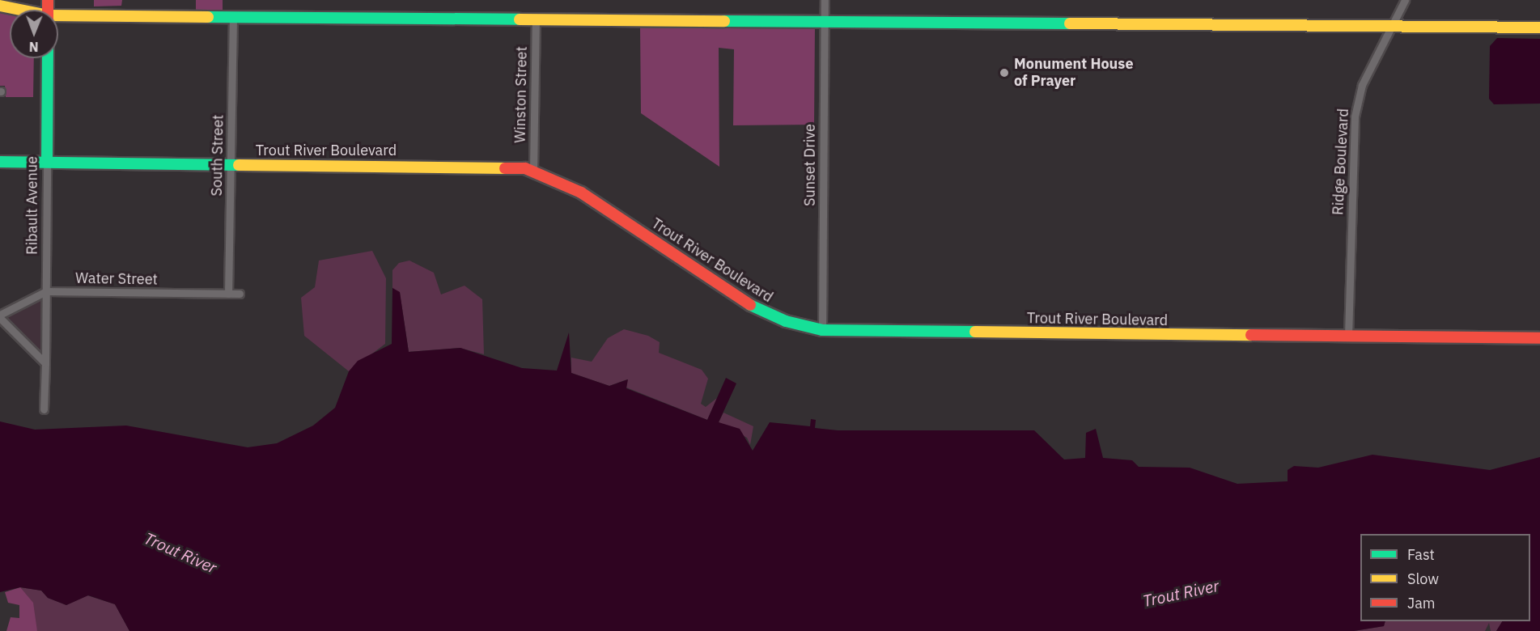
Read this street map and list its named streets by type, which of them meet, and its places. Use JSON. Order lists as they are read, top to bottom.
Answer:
{
  "streets": {
    "street": [
      "Winston Street",
      "Trout River Boulevard",
      "South Street",
      "Ridge Boulevard",
      "Sunset Drive",
      "Ribault Avenue",
      "Water Street"
    ]
  },
  "crossings": [
    ["Winston Street", "Trout River Boulevard"],
    ["Trout River Boulevard", "South Street"],
    ["Trout River Boulevard", "Ridge Boulevard"],
    ["Trout River Boulevard", "Sunset Drive"],
    ["Trout River Boulevard", "Ribault Avenue"],
    ["South Street", "Water Street"],
    ["Ribault Avenue", "Water Street"]
  ],
  "water": ["Trout River"],
  "places": ["Monument House of Prayer"],
  "legend": ["Fast", "Slow", "Jam"],
  "north": "bottom"
}
